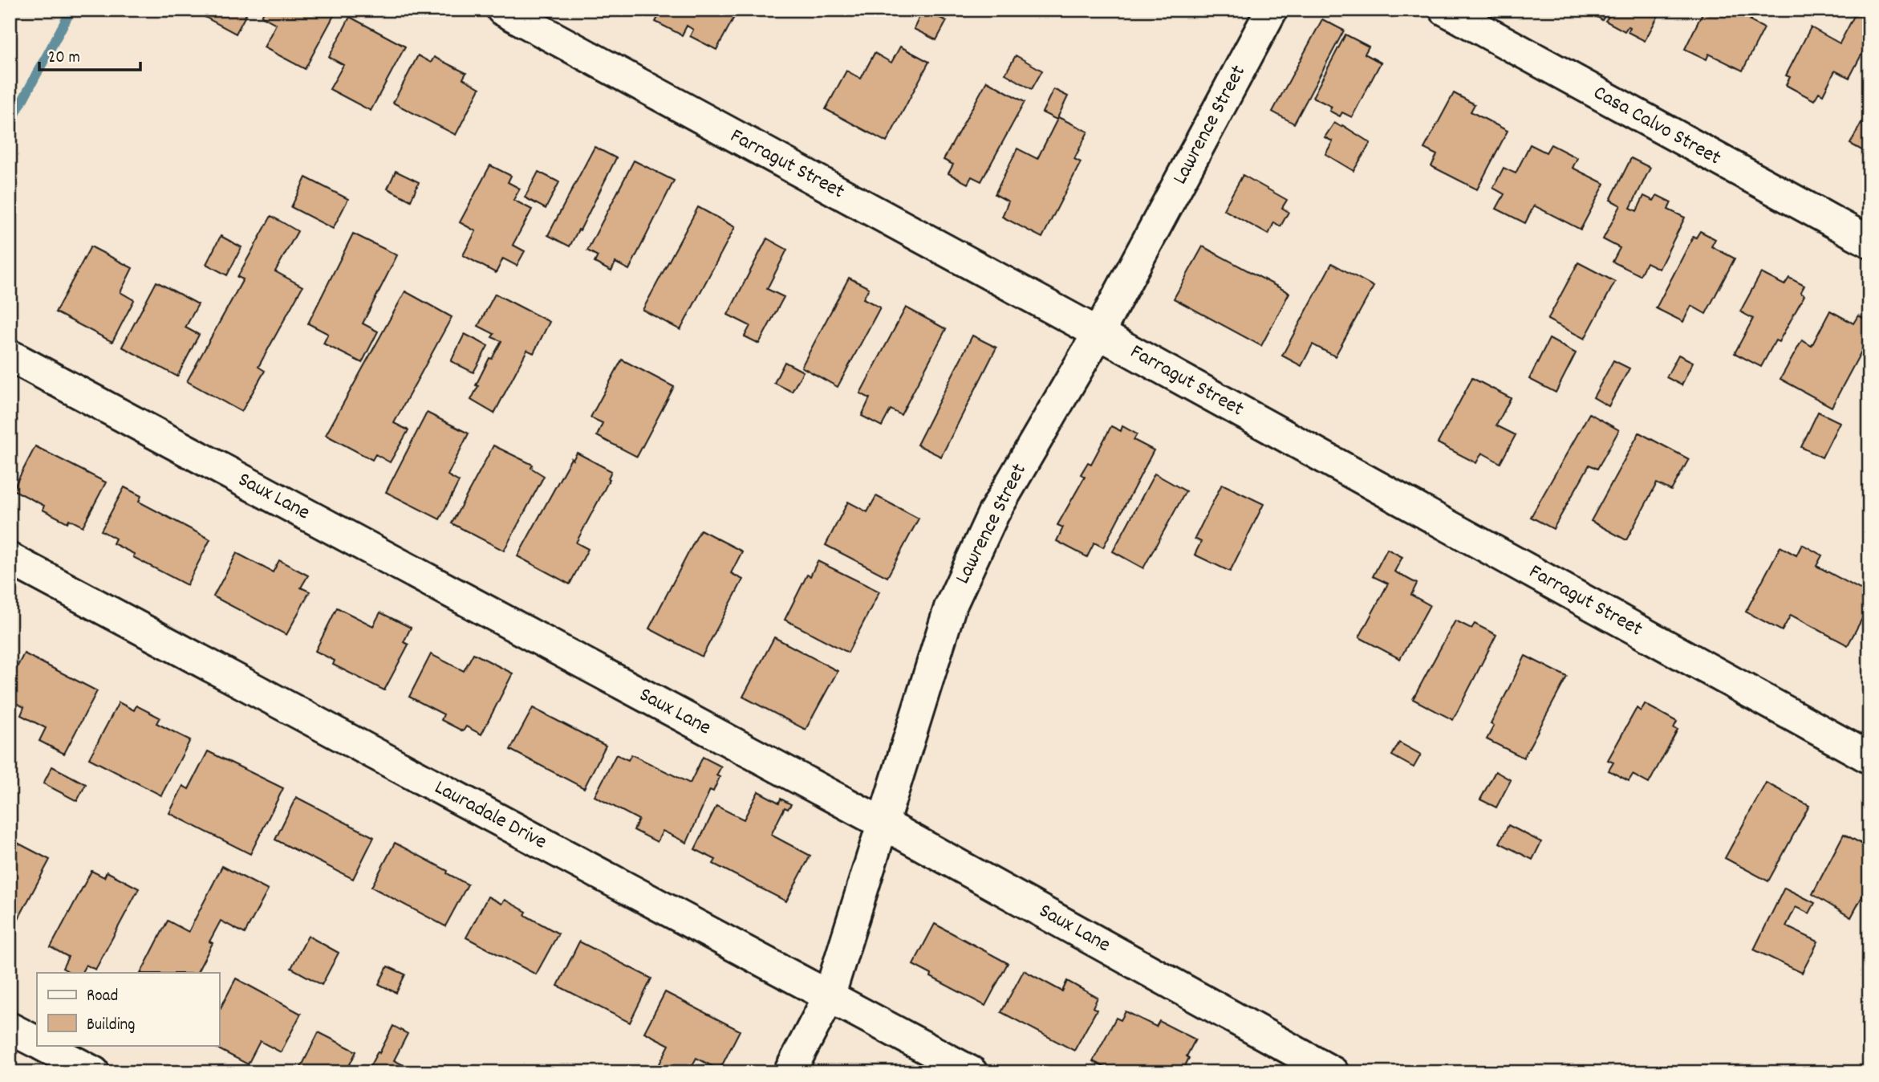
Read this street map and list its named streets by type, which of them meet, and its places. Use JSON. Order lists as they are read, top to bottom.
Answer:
{
  "streets": {
    "street": [
      "Lawrence Street",
      "Casa Calvo Street",
      "Farragut Street",
      "Saux Lane",
      "Lauradale Drive"
    ]
  },
  "crossings": [
    ["Lawrence Street", "Farragut Street"],
    ["Lawrence Street", "Saux Lane"],
    ["Lawrence Street", "Lauradale Drive"]
  ],
  "legend": ["Road", "Building"],
  "scale_bar": "20 m"
}
